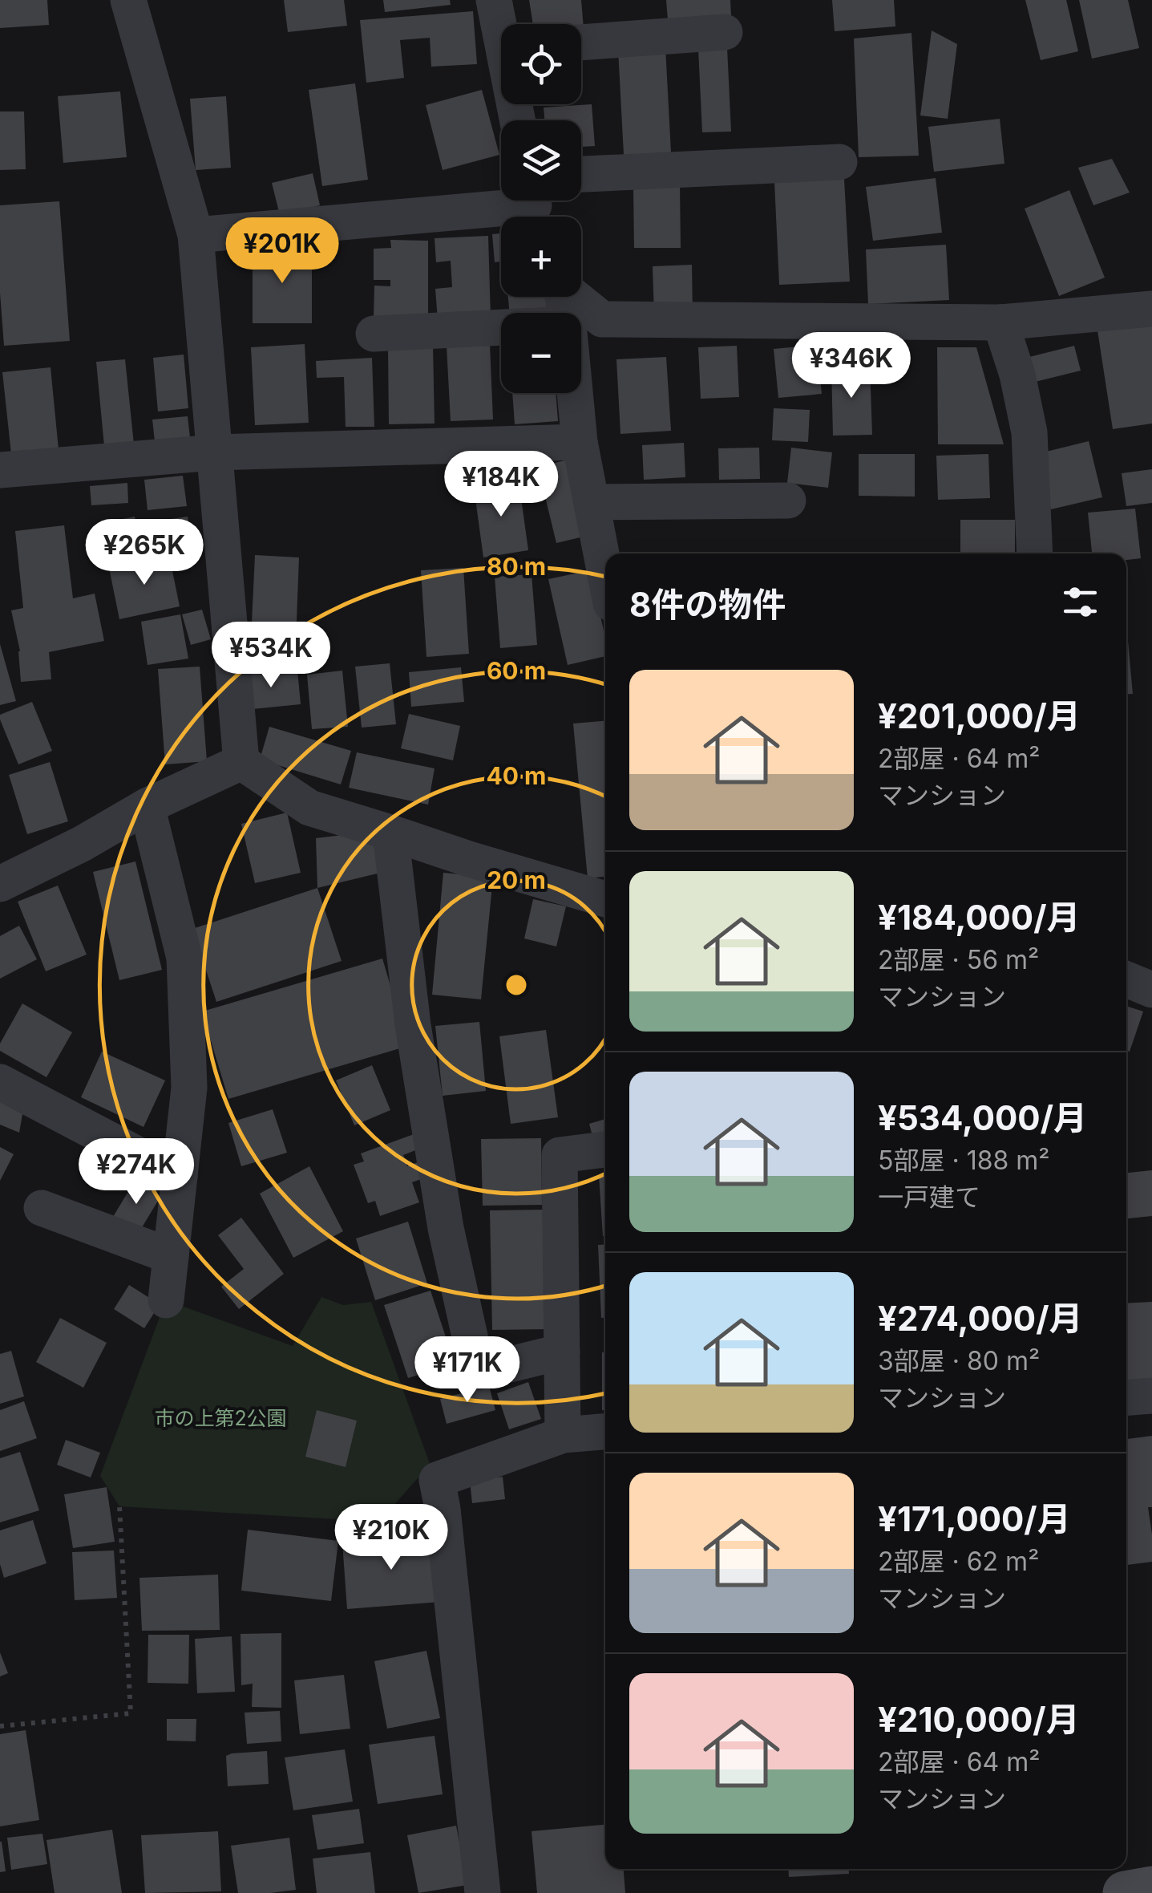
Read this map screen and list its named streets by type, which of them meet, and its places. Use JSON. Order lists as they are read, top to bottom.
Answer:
{
  "parks": ["市の上第2公園"],
  "page": {
    "map_buttons": ["+", "−"],
    "price": [
      "¥201K",
      "¥346K",
      "¥184K",
      "¥265K",
      "¥534K",
      "¥274K",
      "¥171K",
      "¥210K"
    ],
    "heading": "8件の物件",
    "list": [
      {
        "name": "¥201,000/月",
        "note": "2部屋 · 64 m² · マンション"
      },
      {
        "name": "¥184,000/月",
        "note": "2部屋 · 56 m² · マンション"
      },
      {
        "name": "¥534,000/月",
        "note": "5部屋 · 188 m² · 一戸建て"
      },
      {
        "name": "¥274,000/月",
        "note": "3部屋 · 80 m² · マンション"
      },
      {
        "name": "¥171,000/月",
        "note": "2部屋 · 62 m² · マンション"
      },
      {
        "name": "¥210,000/月",
        "note": "2部屋 · 64 m² · マンション"
      }
    ]
  },
  "rings": [
    "80 m",
    "60 m",
    "40 m",
    "20 m"
  ]
}
